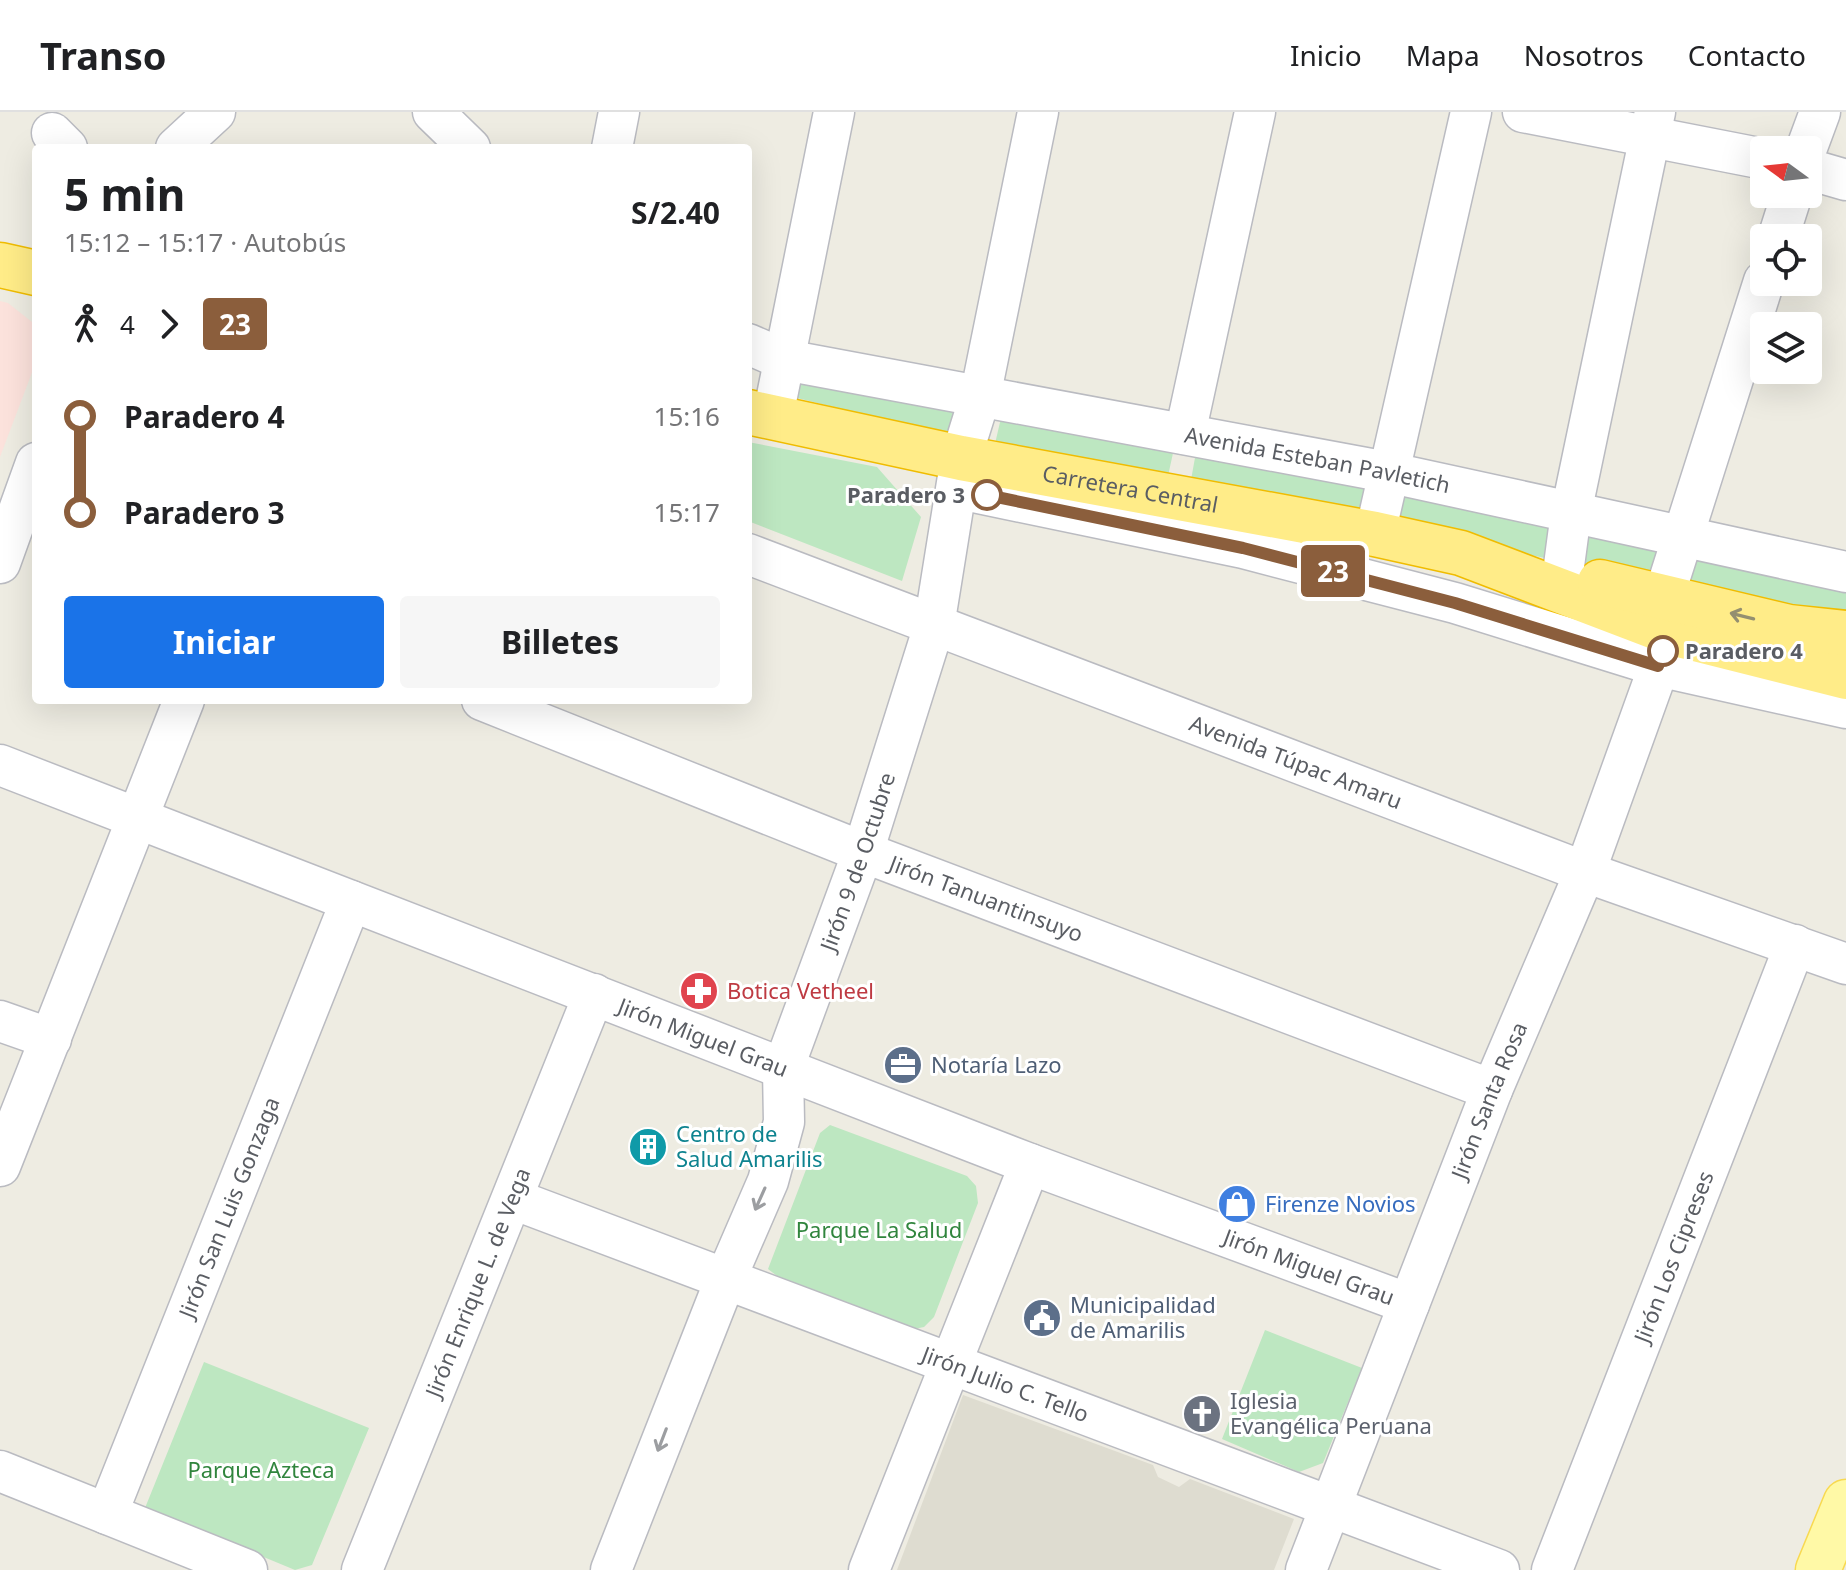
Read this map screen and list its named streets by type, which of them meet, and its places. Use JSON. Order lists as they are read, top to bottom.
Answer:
{
  "streets": {
    "highway": ["Carretera Central"],
    "street": [
      "Avenida Esteban Pavletich",
      "Avenida Túpac Amaru",
      "Jirón 9 de Octubre",
      "Jirón Tanuantinsuyo",
      "Jirón Miguel Grau",
      "Jirón Santa Rosa",
      "Jirón San Luis Gonzaga",
      "Jirón Los Cipreses",
      "Jirón Enrique L. de Vega",
      "Jirón Julio C. Tello"
    ]
  },
  "crossings": [
    ["Avenida Esteban Pavletich", "Jirón 9 de Octubre"],
    ["Avenida Esteban Pavletich", "Jirón Santa Rosa"],
    ["Carretera Central", "Jirón 9 de Octubre"],
    ["Carretera Central", "Jirón Santa Rosa"],
    ["Avenida Túpac Amaru", "Jirón 9 de Octubre"],
    ["Avenida Túpac Amaru", "Jirón Santa Rosa"],
    ["Avenida Túpac Amaru", "Jirón Los Cipreses"],
    ["Jirón 9 de Octubre", "Jirón Tanuantinsuyo"],
    ["Jirón 9 de Octubre", "Jirón Miguel Grau"],
    ["Jirón 9 de Octubre", "Jirón Julio C. Tello"],
    ["Jirón Tanuantinsuyo", "Jirón Santa Rosa"],
    ["Jirón Miguel Grau", "Jirón Santa Rosa"],
    ["Jirón Miguel Grau", "Jirón San Luis Gonzaga"],
    ["Jirón Miguel Grau", "Jirón Enrique L. de Vega"],
    ["Jirón Santa Rosa", "Jirón Julio C. Tello"],
    ["Jirón Enrique L. de Vega", "Jirón Julio C. Tello"]
  ],
  "parks": ["Parque La Salud", "Parque Azteca"],
  "places": {
    "other": ["Paradero 3", "Paradero 4"],
    "pharmacy": ["Botica Vetheel"],
    "office": ["Notaría Lazo"],
    "building": ["Centro de Salud Amarilis"],
    "shop": ["Firenze Novios"],
    "public building": ["Municipalidad de Amarilis"],
    "church": ["Iglesia Evangélica Peruana"]
  },
  "lines": ["bus line 23"],
  "north": "left",
  "page": {
    "header": "Transo",
    "nav": [
      "Inicio",
      "Mapa",
      "Nosotros",
      "Contacto"
    ],
    "on_map": "23",
    "heading": ["5 min", "15:12 – 15:17 · Autobús", "S/2.40"],
    "legs": ["4", "23"],
    "list": [
      {
        "name": "Paradero 4",
        "value": "15:16"
      },
      {
        "name": "Paradero 3",
        "value": "15:17"
      }
    ],
    "buttons": ["Iniciar", "Billetes"]
  }
}
